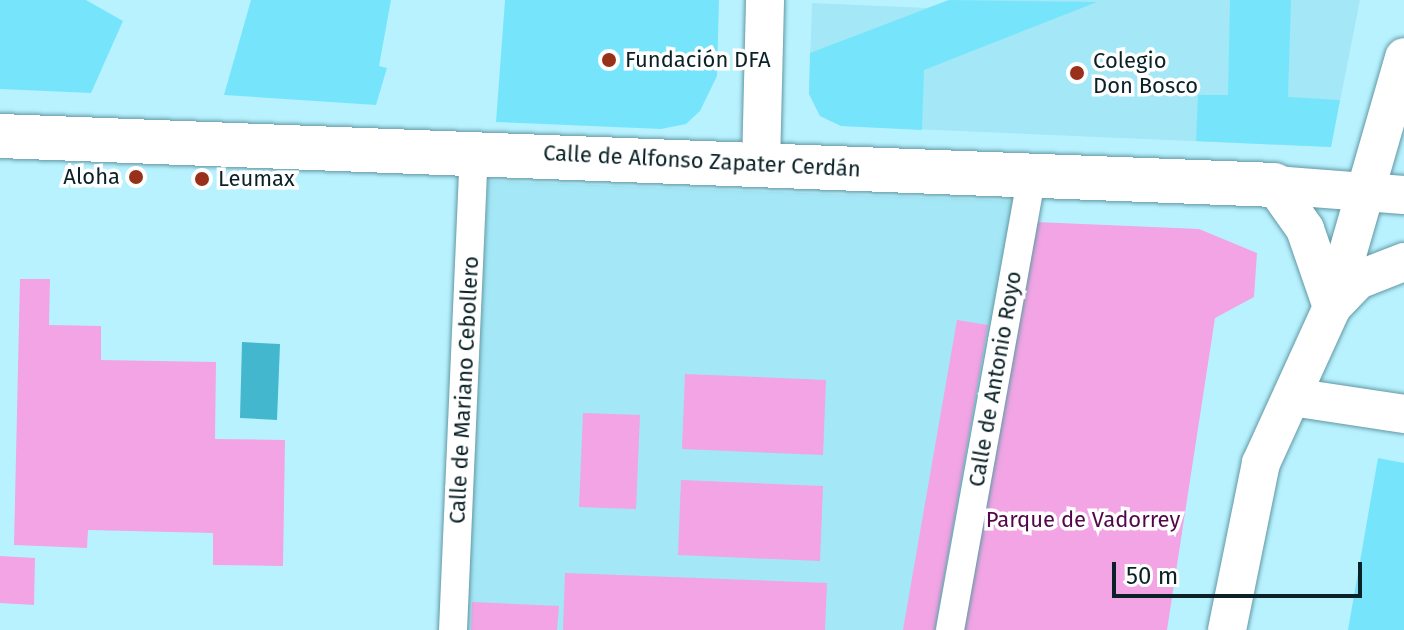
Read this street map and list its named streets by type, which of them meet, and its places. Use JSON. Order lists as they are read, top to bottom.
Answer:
{
  "streets": {
    "street": ["Calle de Alfonso Zapater Cerdán", "Calle de Antonio Royo", "Calle de Mariano Cebollero"]
  },
  "crossings": [
    ["Calle de Alfonso Zapater Cerdán", "Calle de Antonio Royo"],
    ["Calle de Alfonso Zapater Cerdán", "Calle de Mariano Cebollero"]
  ],
  "parks": ["Parque de Vadorrey"],
  "places": [
    "Fundación DFA",
    "Colegio Don Bosco",
    "Aloha",
    "Leumax"
  ],
  "scale_bar": "50 m"
}
